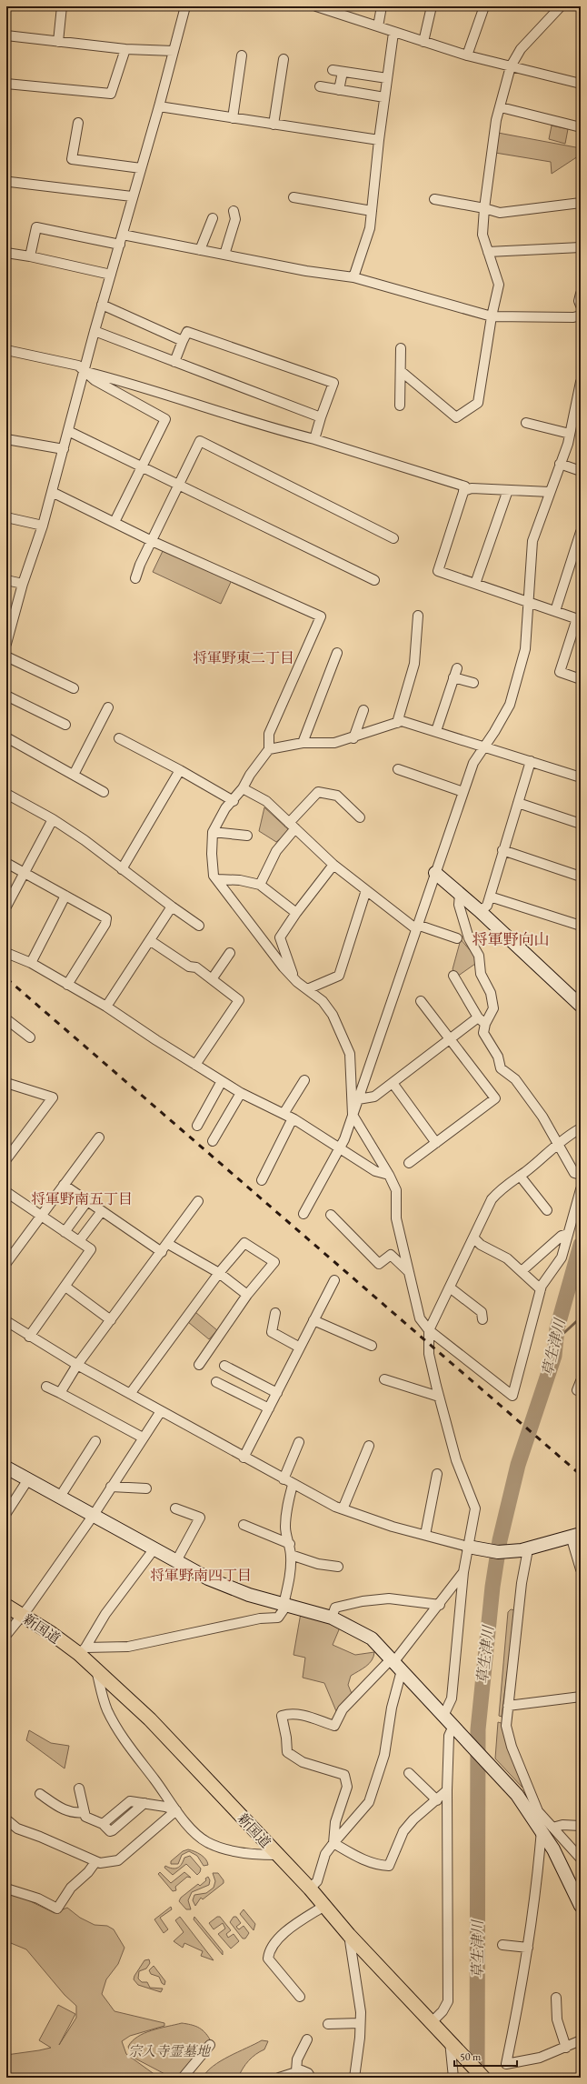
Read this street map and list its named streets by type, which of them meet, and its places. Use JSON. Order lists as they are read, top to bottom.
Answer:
{
  "streets": {
    "main road": ["新国道"]
  },
  "districts": [
    "将軍野東二丁目",
    "将軍野向山",
    "将軍野南五丁目",
    "将軍野南四丁目"
  ],
  "water": ["草生津川"],
  "parks": ["宗入寺霊墓地"],
  "scale_bar": "50 m"
}
